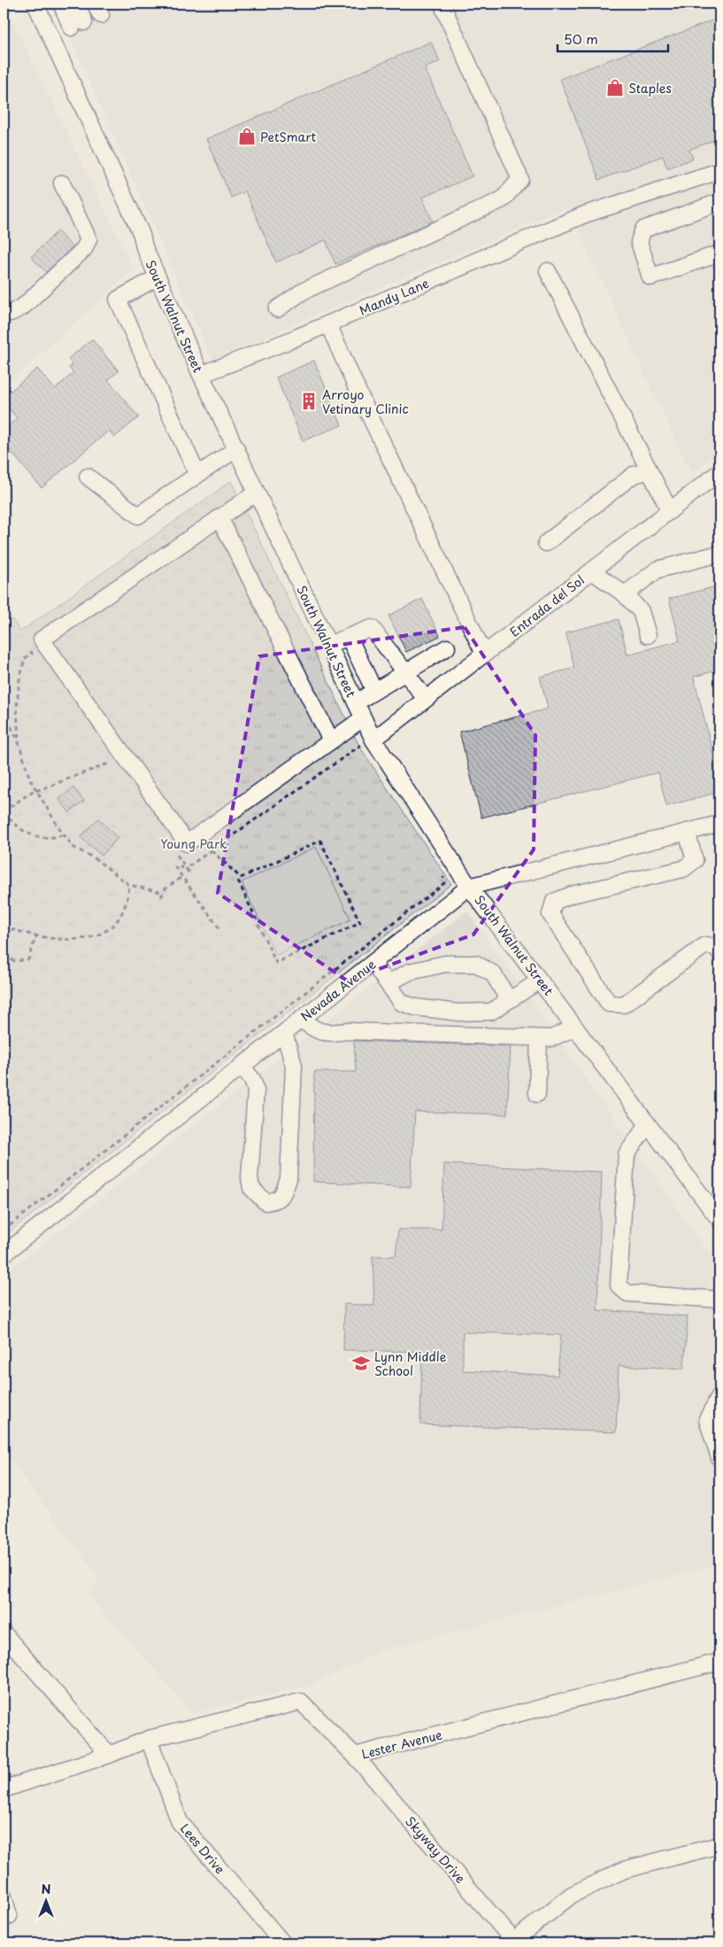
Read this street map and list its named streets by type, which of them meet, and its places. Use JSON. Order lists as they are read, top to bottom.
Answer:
{
  "streets": {
    "street": [
      "Mandy Lane",
      "South Walnut Street",
      "Entrada del Sol",
      "Nevada Avenue",
      "Lester Avenue",
      "Lees Drive",
      "Skyway Drive"
    ]
  },
  "crossings": [
    ["Mandy Lane", "South Walnut Street"],
    ["South Walnut Street", "Entrada del Sol"],
    ["South Walnut Street", "Nevada Avenue"],
    ["Lester Avenue", "Lees Drive"],
    ["Lester Avenue", "Skyway Drive"]
  ],
  "parks": ["Young Park"],
  "places": {
    "shop": ["Staples", "PetSmart"],
    "building": ["Arroyo Vetinary Clinic"],
    "school or university": ["Lynn Middle School"]
  },
  "scale_bar": "50 m",
  "north": "top"
}
